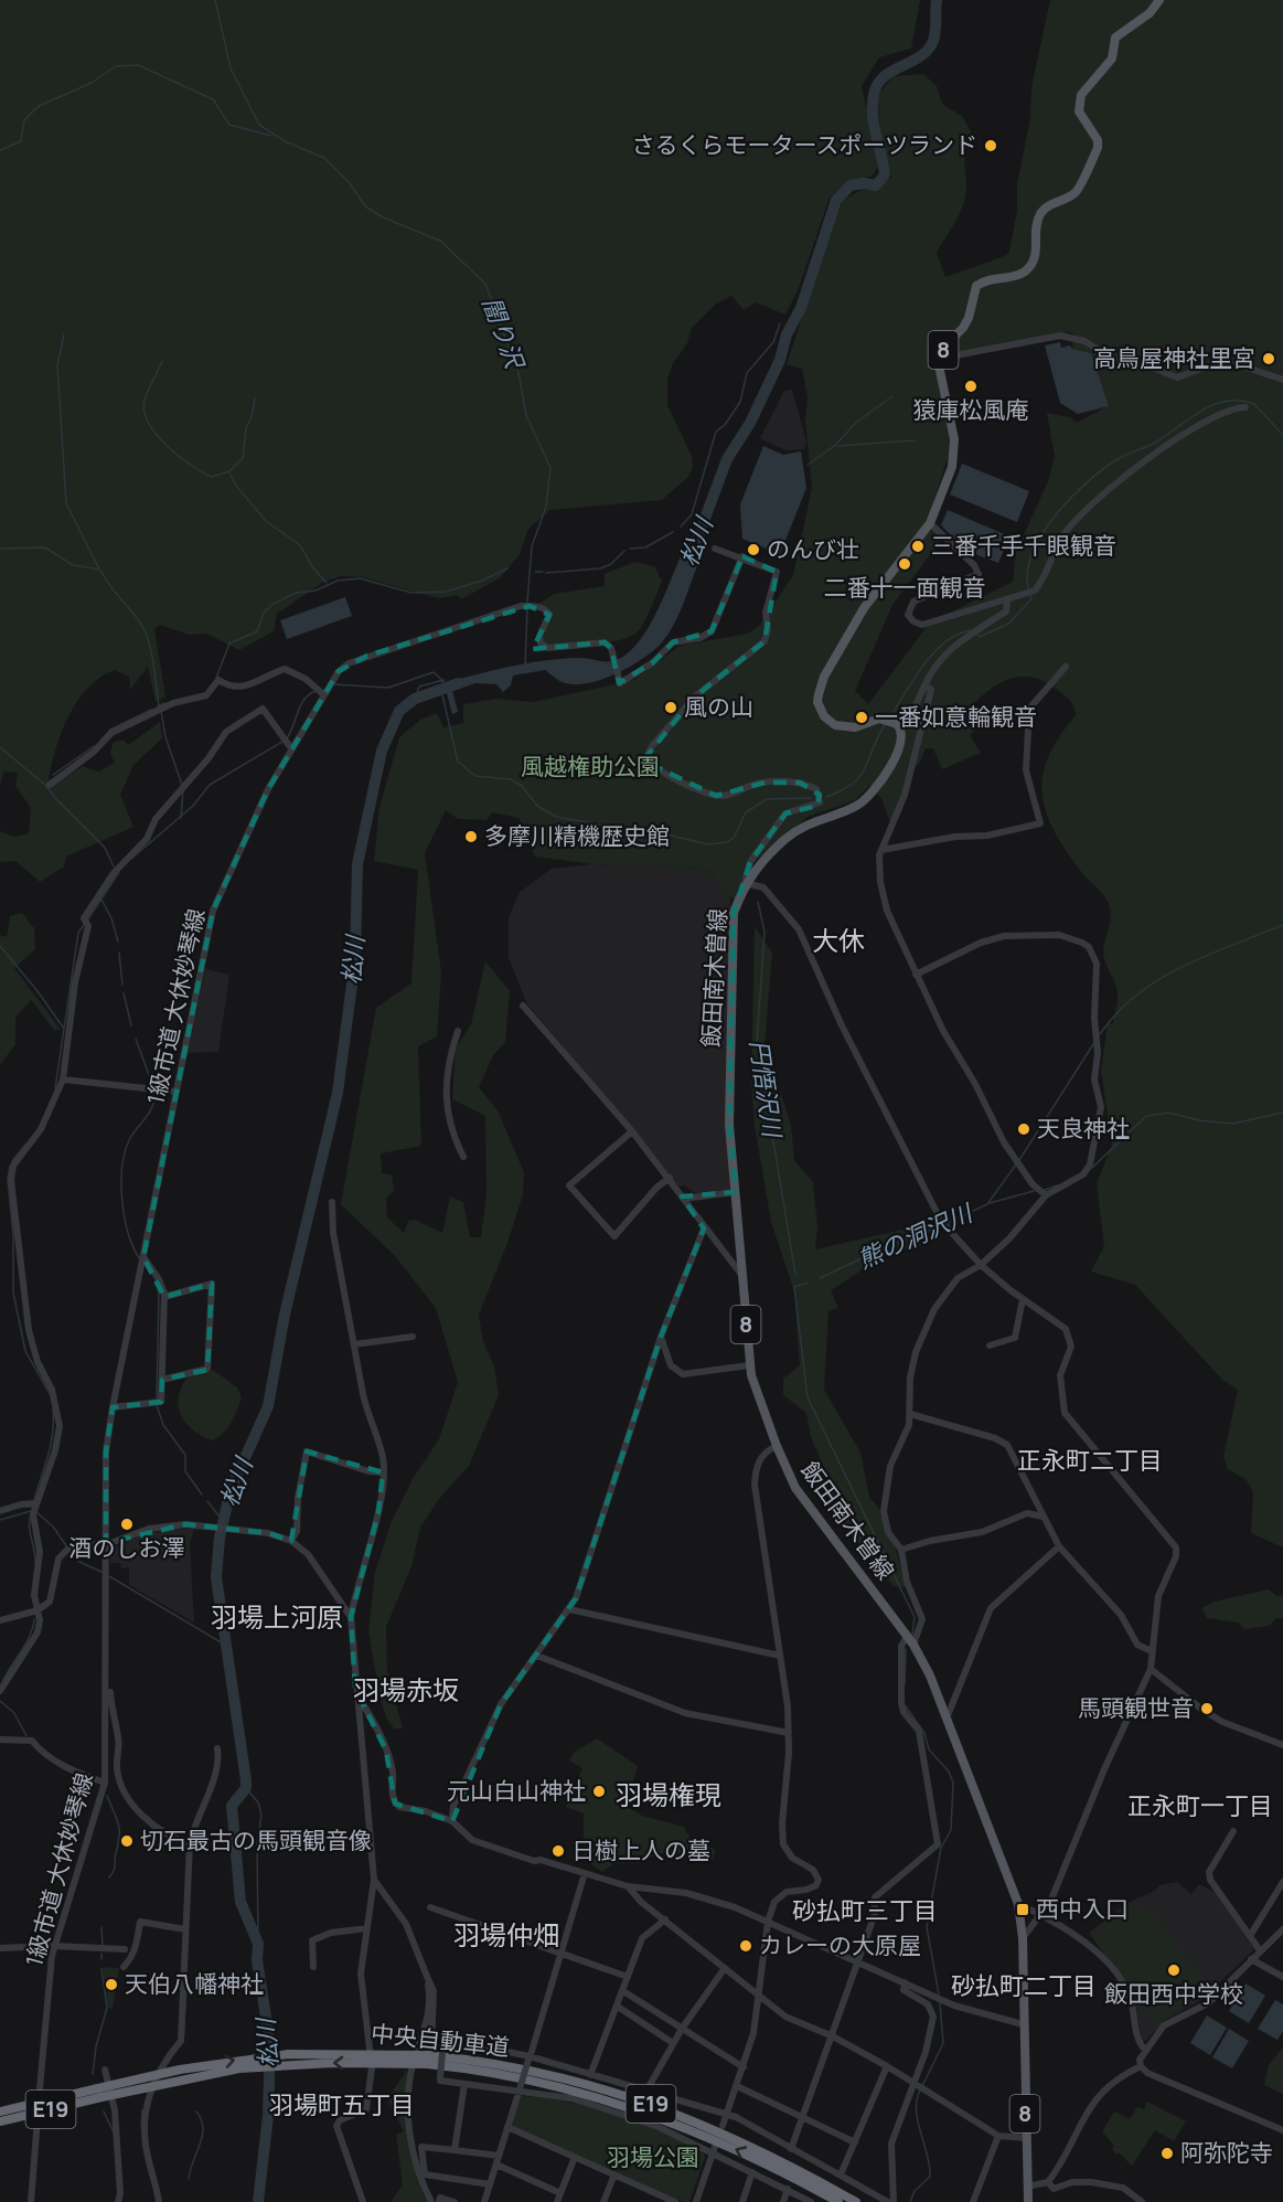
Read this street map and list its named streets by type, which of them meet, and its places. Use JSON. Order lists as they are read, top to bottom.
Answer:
{
  "streets": {
    "highway": ["中央自動車道", "E19"],
    "main road": ["8", "飯田南木曽線"],
    "street": ["1級市道 大休妙琴線"]
  },
  "crossings": [
    ["8", "飯田南木曽線"]
  ],
  "districts": [
    "大休",
    "正永町二丁目",
    "羽場上河原",
    "羽場赤坂",
    "羽場権現",
    "正永町一丁目",
    "砂払町三丁目",
    "羽場仲畑",
    "砂払町二丁目",
    "羽場町五丁目"
  ],
  "water": [
    "闇り沢",
    "松川",
    "円悟沢川",
    "熊の洞沢川"
  ],
  "parks": ["風越権助公園", "羽場公園"],
  "places": {
    "other": [
      "さるくらモータースポーツランド",
      "高鳥屋神社里宮",
      "猿庫松風庵",
      "三番千手千眼観音",
      "のんび壮",
      "二番十一面観音",
      "風の山",
      "一番如意輪観音",
      "多摩川精機歴史館",
      "天良神社",
      "酒のしお澤",
      "馬頭観世音",
      "元山白山神社",
      "切石最古の馬頭観音像",
      "日樹上人の墓",
      "カレーの大原屋",
      "飯田西中学校",
      "天伯八幡神社",
      "阿弥陀寺"
    ],
    "transit": ["西中入口"]
  }
}
